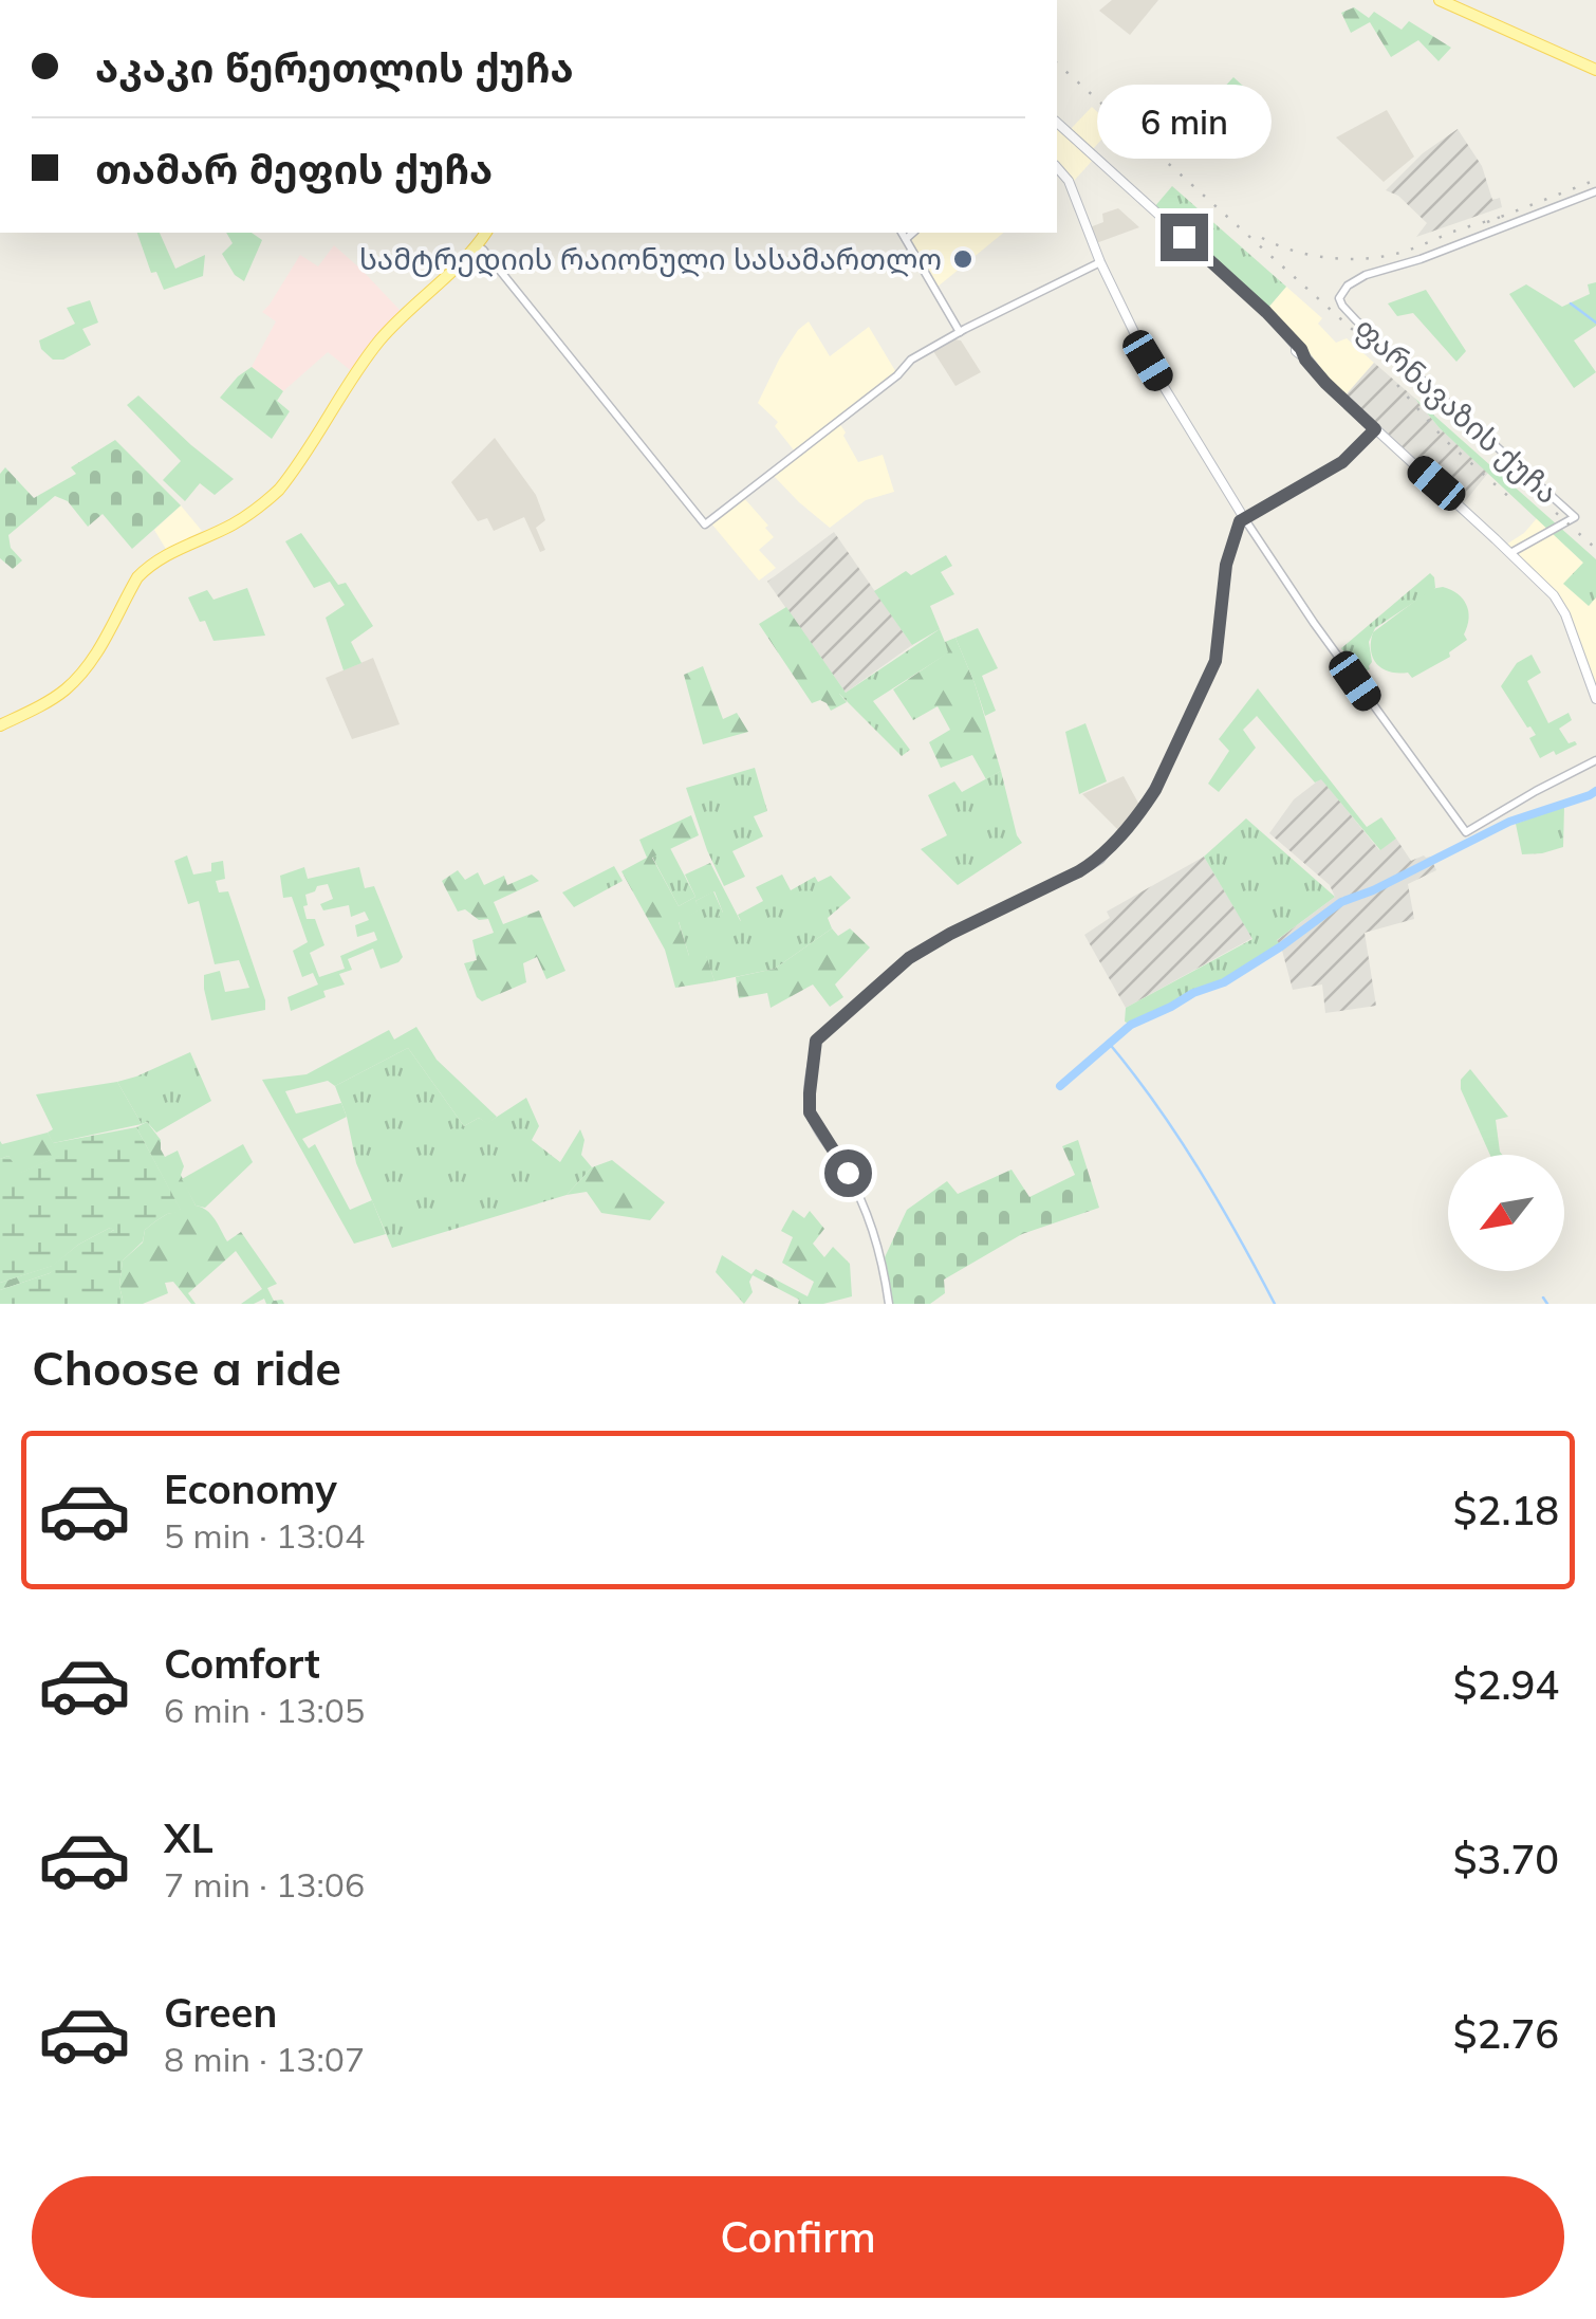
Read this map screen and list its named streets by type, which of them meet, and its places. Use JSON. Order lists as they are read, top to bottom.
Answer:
{
  "streets": {
    "street": ["ფარნავაზის ქუჩა"]
  },
  "places": ["სამტრედიის რაიონული სასამართლო"],
  "north": "bottom left",
  "page": {
    "banner": ["აკაკი წერეთლის ქუჩა", "თამარ მეფის ქუჩა"],
    "bubble": "6 min",
    "heading": "Choose a ride",
    "list": [
      {
        "name": "Economy",
        "note": "5 min · 13:04",
        "value": "$2.18"
      },
      {
        "name": "Comfort",
        "note": "6 min · 13:05",
        "value": "$2.94"
      },
      {
        "name": "XL",
        "note": "7 min · 13:06",
        "value": "$3.70"
      },
      {
        "name": "Green",
        "note": "8 min · 13:07",
        "value": "$2.76"
      }
    ],
    "buttons": "Confirm"
  }
}
